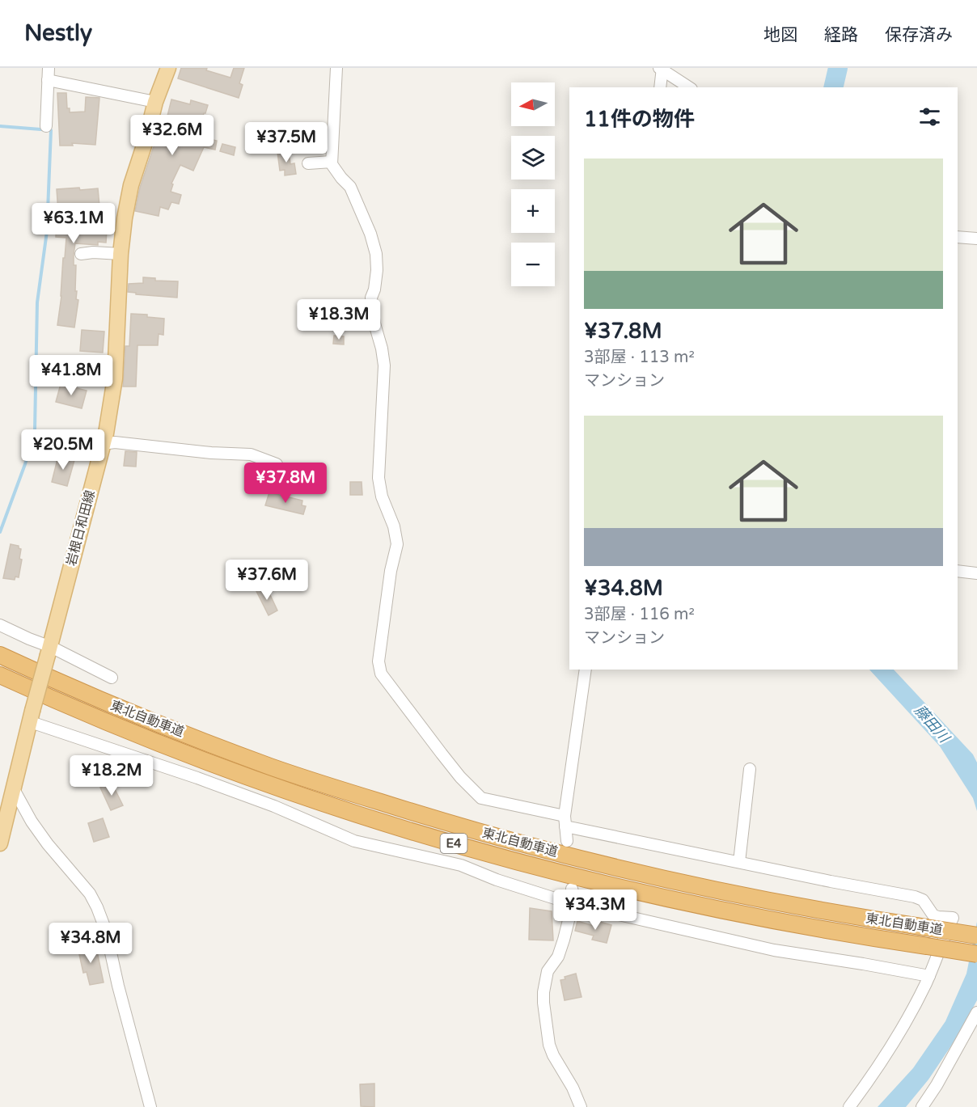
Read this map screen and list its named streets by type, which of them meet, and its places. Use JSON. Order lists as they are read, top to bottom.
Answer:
{
  "streets": {
    "highway": ["東北自動車道", "E4"],
    "main road": ["岩根日和田線"]
  },
  "water": ["藤田川"],
  "north": "left",
  "page": {
    "header": "Nestly",
    "nav": ["地図", "経路", "保存済み"],
    "map_buttons": ["+", "−"],
    "heading": "11件の物件",
    "price": [
      "¥32.6M",
      "¥37.5M",
      "¥63.1M",
      "¥18.3M",
      "¥41.8M",
      "¥20.5M",
      "¥37.8M",
      "¥37.6M",
      "¥18.2M",
      "¥34.3M",
      "¥34.8M"
    ],
    "list": [
      {
        "name": "¥37.8M",
        "note": "3部屋 · 113 m² · マンション"
      },
      {
        "name": "¥34.8M",
        "note": "3部屋 · 116 m² · マンション"
      }
    ]
  }
}
